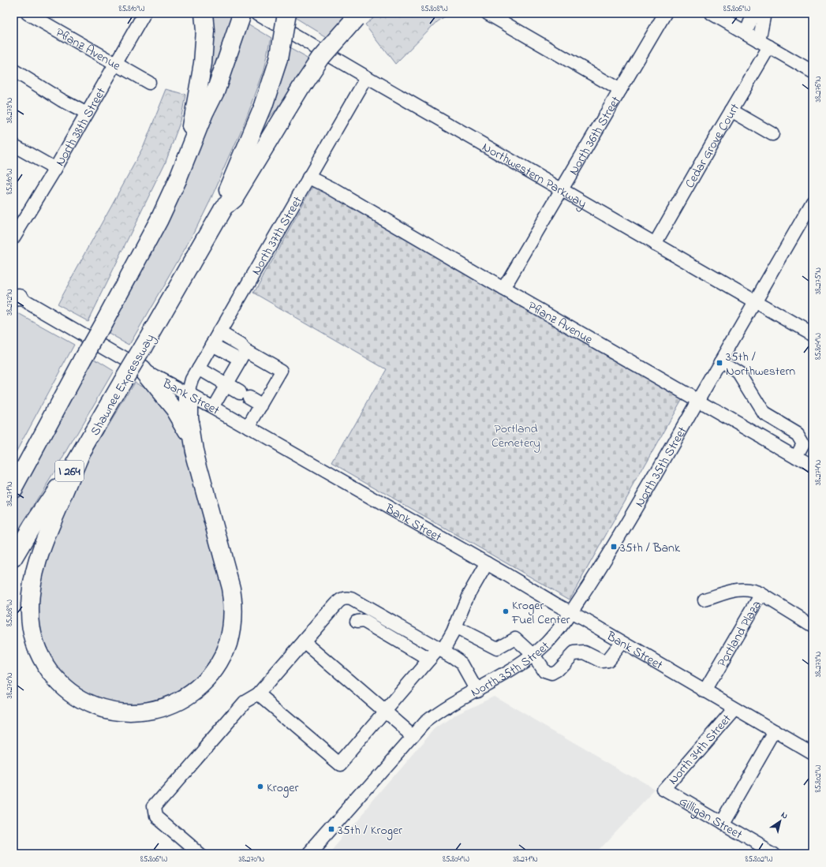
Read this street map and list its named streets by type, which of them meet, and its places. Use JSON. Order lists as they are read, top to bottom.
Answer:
{
  "streets": {
    "highway": ["Shawnee Expressway", "I 264"],
    "street": [
      "Pflanz Avenue",
      "North 38th Street",
      "North 36th Street",
      "Cedar Grove Court",
      "Northwestern Parkway",
      "North 37th Street",
      "Bank Street",
      "North 35th Street",
      "Portland Plaza",
      "North 34th Street",
      "Gilligan Street"
    ]
  },
  "crossings": [
    ["Pflanz Avenue", "North 38th Street"],
    ["Pflanz Avenue", "North 36th Street"],
    ["Pflanz Avenue", "North 37th Street"],
    ["Pflanz Avenue", "North 35th Street"],
    ["North 36th Street", "Northwestern Parkway"],
    ["Cedar Grove Court", "Northwestern Parkway"],
    ["Northwestern Parkway", "North 37th Street"],
    ["Northwestern Parkway", "North 35th Street"],
    ["North 37th Street", "Bank Street"],
    ["Bank Street", "North 35th Street"],
    ["Bank Street", "Portland Plaza"],
    ["Bank Street", "North 34th Street"],
    ["North 34th Street", "Gilligan Street"]
  ],
  "parks": ["Portland Cemetery"],
  "places": {
    "transit": ["35th / Northwestern", "35th / Bank", "35th / Kroger"],
    "other": ["Kroger Fuel Center", "Kroger"]
  },
  "north": "top right",
  "coordinates": [
    "85.810°W",
    "85.808°W",
    "85.806°W",
    "38.276°N",
    "38.273°N",
    "38.275°N",
    "38.272°N",
    "85.804°W",
    "38.274°N",
    "38.271°N",
    "38.270°N",
    "85.802°W"
  ]
}
